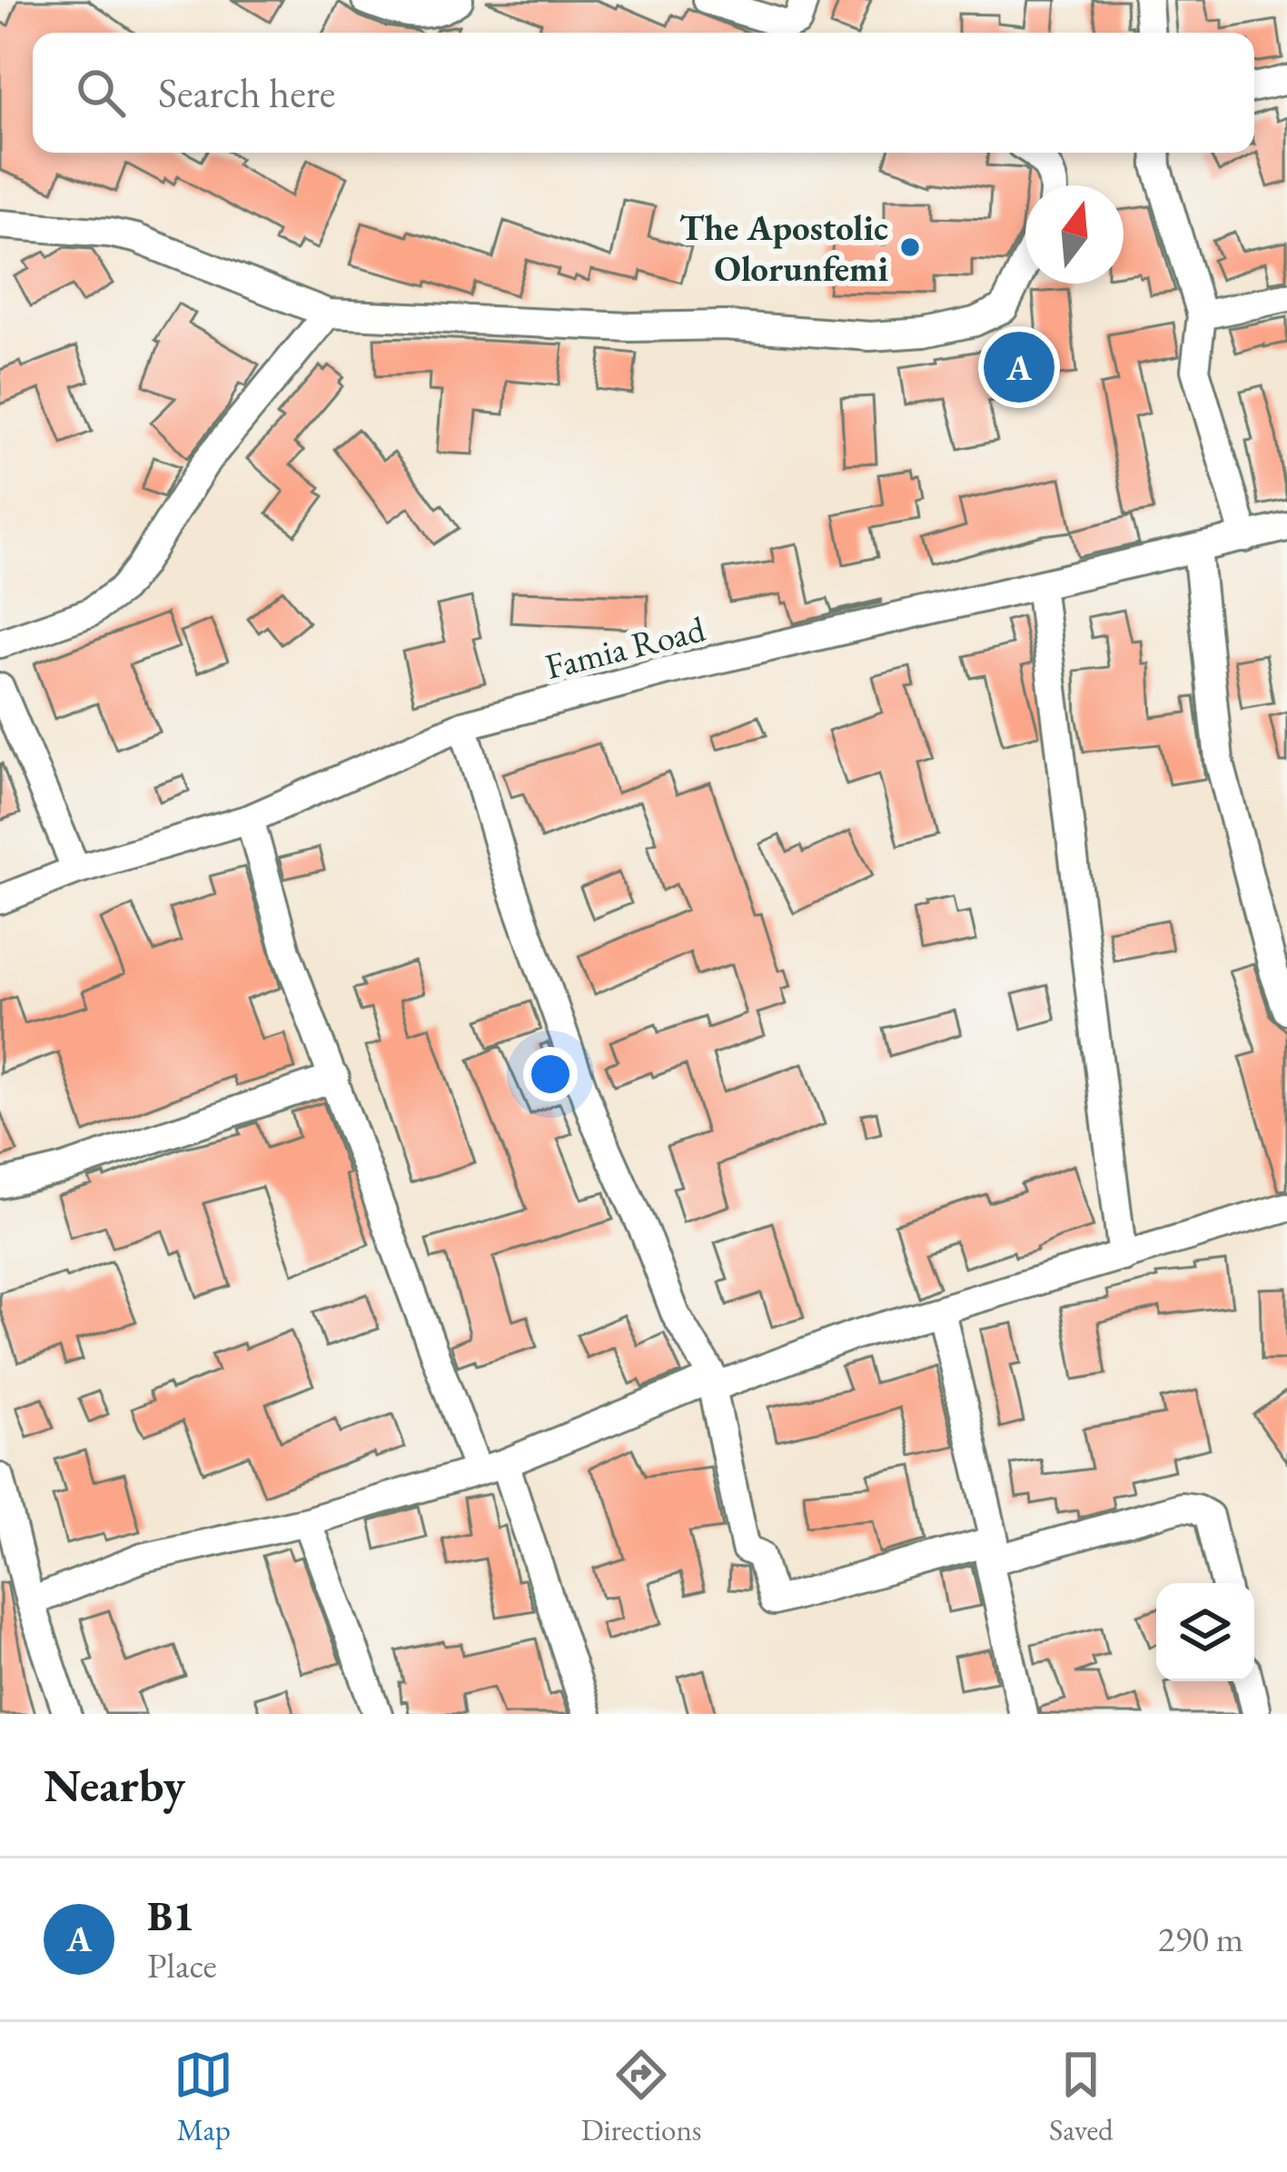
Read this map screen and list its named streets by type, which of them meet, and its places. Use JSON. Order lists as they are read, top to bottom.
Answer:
{
  "streets": {
    "street": ["Famia Road"]
  },
  "places": ["The Apostolic Olorunfemi"],
  "north": "top",
  "page": {
    "search": "Search here",
    "pins": "A",
    "heading": "Nearby",
    "list": [
      {
        "mark": "A",
        "name": "B1",
        "note": "Place",
        "value": "290 m"
      }
    ],
    "nav": ["Map", "Directions", "Saved"]
  }
}
